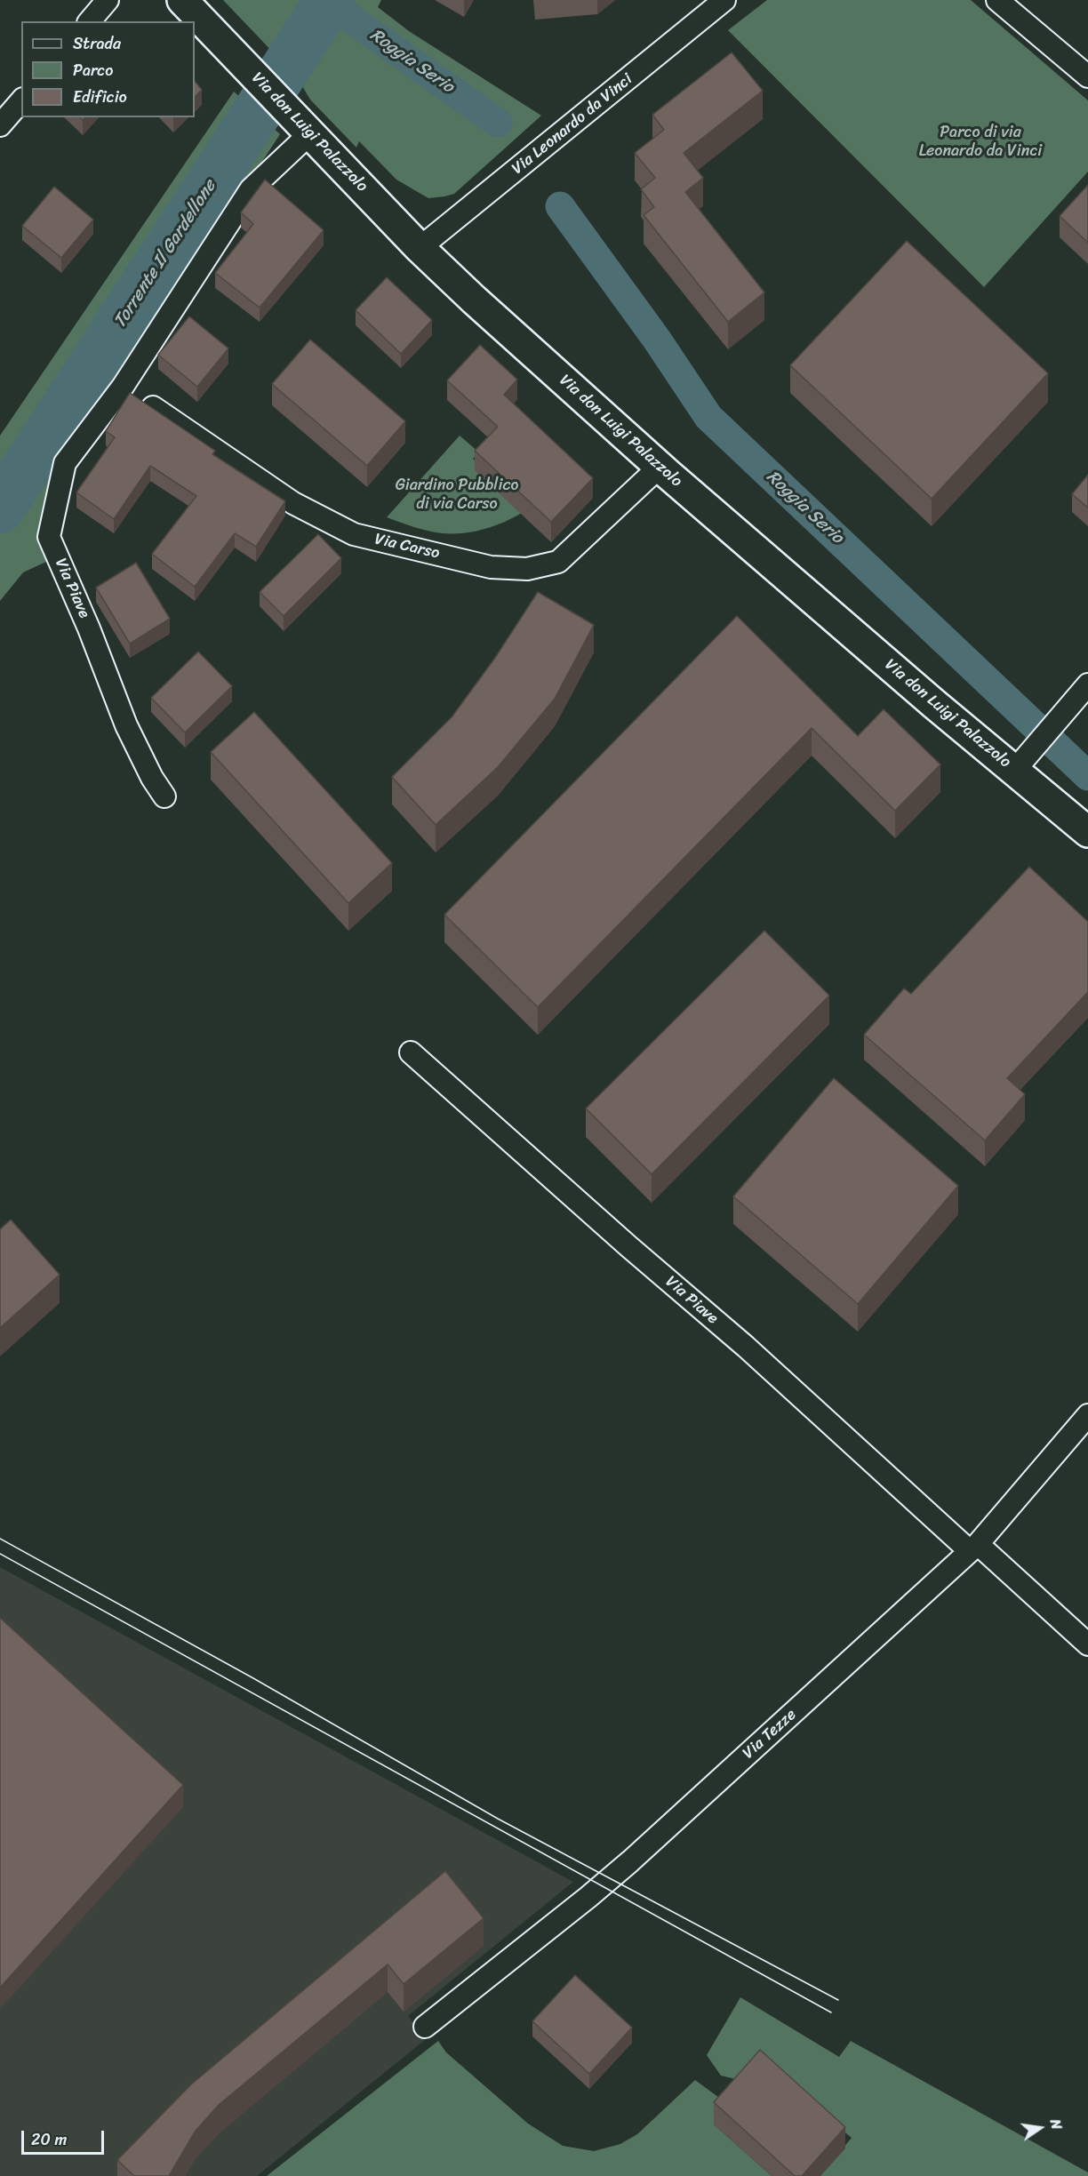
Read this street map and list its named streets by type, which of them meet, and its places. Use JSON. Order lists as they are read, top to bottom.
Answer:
{
  "streets": {
    "street": [
      "Via Leonardo da Vinci",
      "Via don Luigi Palazzolo",
      "Via Carso",
      "Via Piave",
      "Via Tezze"
    ]
  },
  "crossings": [
    ["Via Leonardo da Vinci", "Via don Luigi Palazzolo"],
    ["Via don Luigi Palazzolo", "Via Carso"],
    ["Via don Luigi Palazzolo", "Via Piave"],
    ["Via Piave", "Via Tezze"]
  ],
  "water": ["Roggia Serio", "Torrente Il Gardellone"],
  "parks": ["Parco di via Leonardo da Vinci", "Giardino Pubblico di via Carso"],
  "legend": ["Strada", "Parco", "Edificio"],
  "scale_bar": "20 m",
  "north": "right"
}
